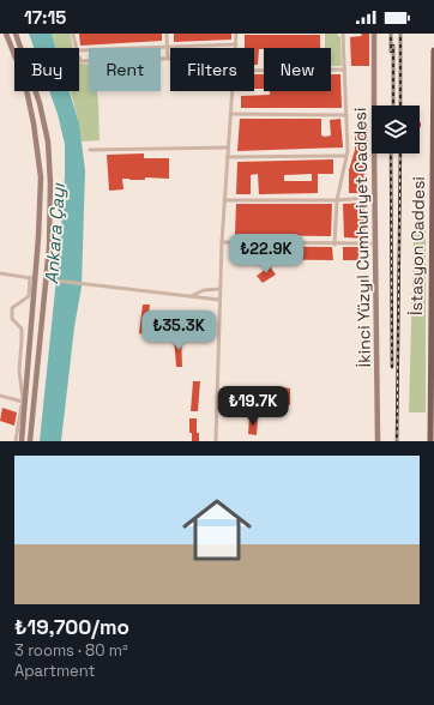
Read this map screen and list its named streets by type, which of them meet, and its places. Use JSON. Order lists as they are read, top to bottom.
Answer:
{
  "streets": {
    "main road": ["İkinci Yüzyıl Cumhuriyet Caddesi", "İstasyon Caddesi"]
  },
  "water": ["Ankara Çayı"],
  "page": {
    "status": "17:15",
    "chip": [
      "Buy",
      "Rent",
      "Filters",
      "New"
    ],
    "price": ["₺22.9K", "₺35.3K", "₺19.7K"],
    "list": [
      {
        "name": "₺19,700/mo",
        "note": "3 rooms · 80 m² · Apartment"
      }
    ]
  }
}
